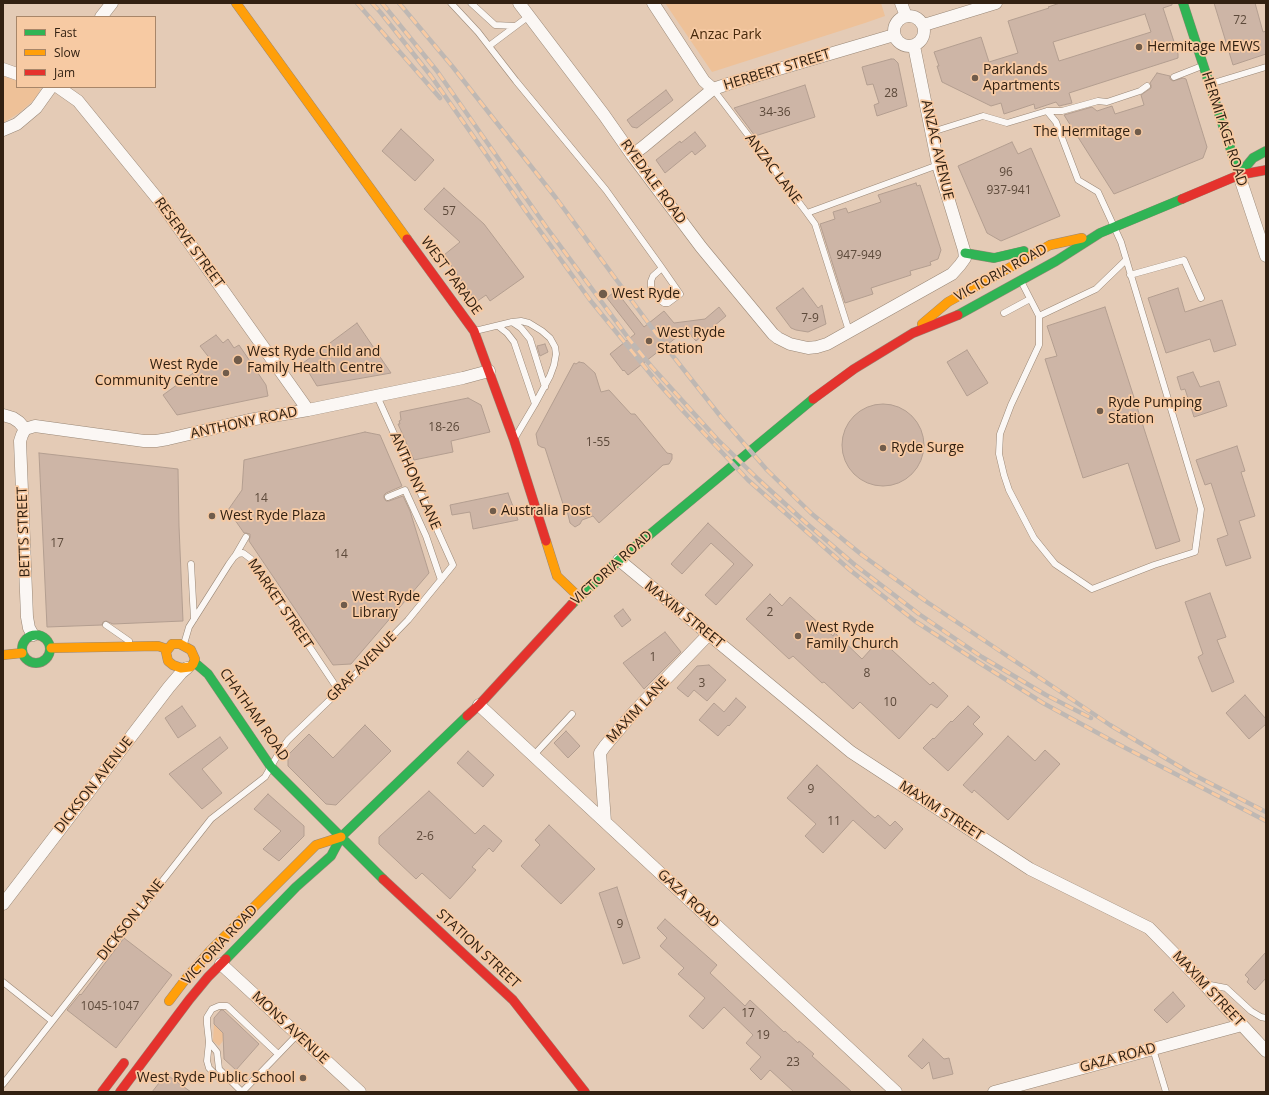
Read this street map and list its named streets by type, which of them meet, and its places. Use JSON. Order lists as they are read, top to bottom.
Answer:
{
  "streets": {
    "main road": [
      "HERMITAGE ROAD",
      "VICTORIA ROAD",
      "WEST PARADE",
      "CHATHAM ROAD",
      "STATION STREET"
    ],
    "street": [
      "HERBERT STREET",
      "ANZAC AVENUE",
      "RYEDALE ROAD",
      "RESERVE STREET",
      "ANTHONY ROAD",
      "BETTS STREET",
      "MAXIM STREET",
      "MAXIM LANE",
      "DICKSON AVENUE",
      "GAZA ROAD",
      "MONS AVENUE"
    ],
    "lane": [
      "ANZAC LANE",
      "ANTHONY LANE",
      "MARKET STREET",
      "GRAF AVENUE",
      "DICKSON LANE"
    ]
  },
  "crossings": [
    ["HERBERT STREET", "ANZAC AVENUE"],
    ["HERBERT STREET", "ANZAC LANE"],
    ["HERBERT STREET", "RYEDALE ROAD"],
    ["HERMITAGE ROAD", "VICTORIA ROAD"],
    ["ANZAC AVENUE", "ANZAC LANE"],
    ["ANZAC AVENUE", "VICTORIA ROAD"],
    ["RYEDALE ROAD", "VICTORIA ROAD"],
    ["RESERVE STREET", "ANTHONY ROAD"],
    ["VICTORIA ROAD", "WEST PARADE"],
    ["VICTORIA ROAD", "MAXIM STREET"],
    ["VICTORIA ROAD", "CHATHAM ROAD"],
    ["VICTORIA ROAD", "GAZA ROAD"],
    ["VICTORIA ROAD", "STATION STREET"],
    ["VICTORIA ROAD", "MONS AVENUE"],
    ["WEST PARADE", "ANTHONY ROAD"],
    ["ANTHONY ROAD", "ANTHONY LANE"],
    ["ANTHONY ROAD", "BETTS STREET"],
    ["ANTHONY LANE", "GRAF AVENUE"],
    ["MARKET STREET", "GRAF AVENUE"],
    ["MARKET STREET", "CHATHAM ROAD"],
    ["MARKET STREET", "DICKSON AVENUE"],
    ["MAXIM STREET", "MAXIM LANE"],
    ["MAXIM STREET", "GAZA ROAD"],
    ["GRAF AVENUE", "CHATHAM ROAD"],
    ["GRAF AVENUE", "DICKSON LANE"],
    ["MAXIM LANE", "GAZA ROAD"],
    ["CHATHAM ROAD", "DICKSON AVENUE"],
    ["CHATHAM ROAD", "DICKSON LANE"],
    ["CHATHAM ROAD", "STATION STREET"]
  ],
  "parks": ["Anzac Park"],
  "places": [
    "Hermitage MEWS",
    "Parklands Apartments",
    "The Hermitage",
    "West Ryde",
    "West Ryde Station",
    "West Ryde Child and Family Health Centre",
    "West Ryde Community Centre",
    "Ryde Pumping Station",
    "Ryde Surge",
    "Australia Post",
    "West Ryde Plaza",
    "West Ryde Library",
    "West Ryde Family Church",
    "West Ryde Public School"
  ],
  "house_numbers": [
    "72",
    "28",
    "34-36",
    "96",
    "937-941",
    "57",
    "947-949",
    "7-9",
    "18-26",
    "1-55",
    "14",
    "17",
    "14",
    "2",
    "1",
    "8",
    "3",
    "10",
    "9",
    "11",
    "2-6",
    "9",
    "1045-1047",
    "17",
    "19",
    "23"
  ],
  "legend": ["Fast", "Slow", "Jam"]
}
